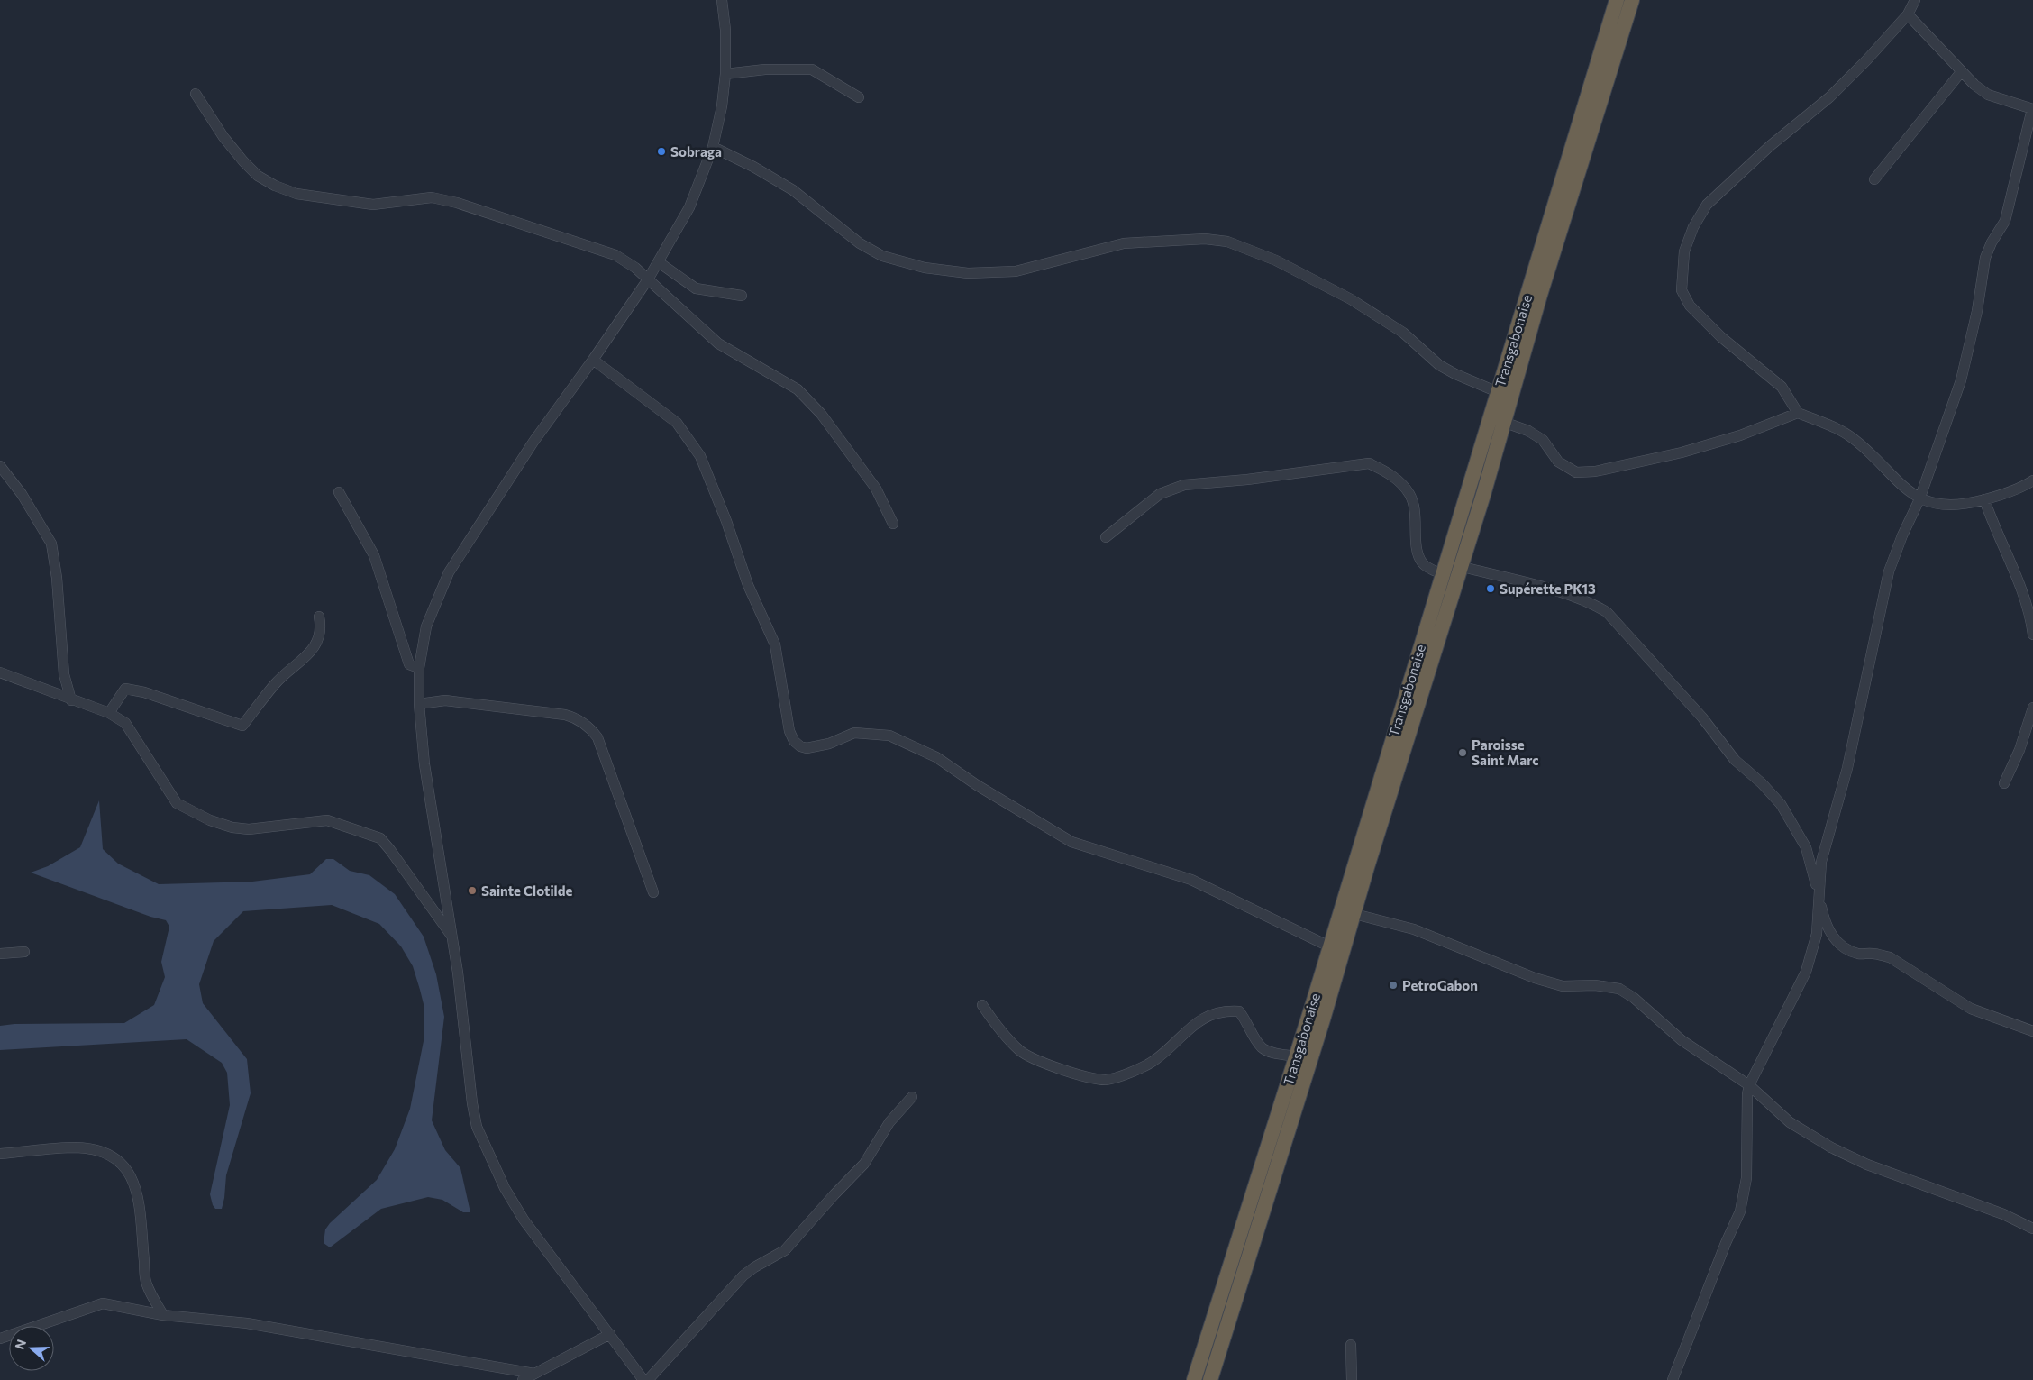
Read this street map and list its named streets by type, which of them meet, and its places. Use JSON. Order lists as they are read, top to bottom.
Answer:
{
  "streets": {
    "highway": ["Transgabonaise"]
  },
  "places": [
    "Sobraga",
    "Supérette PK13",
    "Paroisse Saint Marc",
    "Sainte Clotilde",
    "PetroGabon"
  ],
  "north": "left"
}
